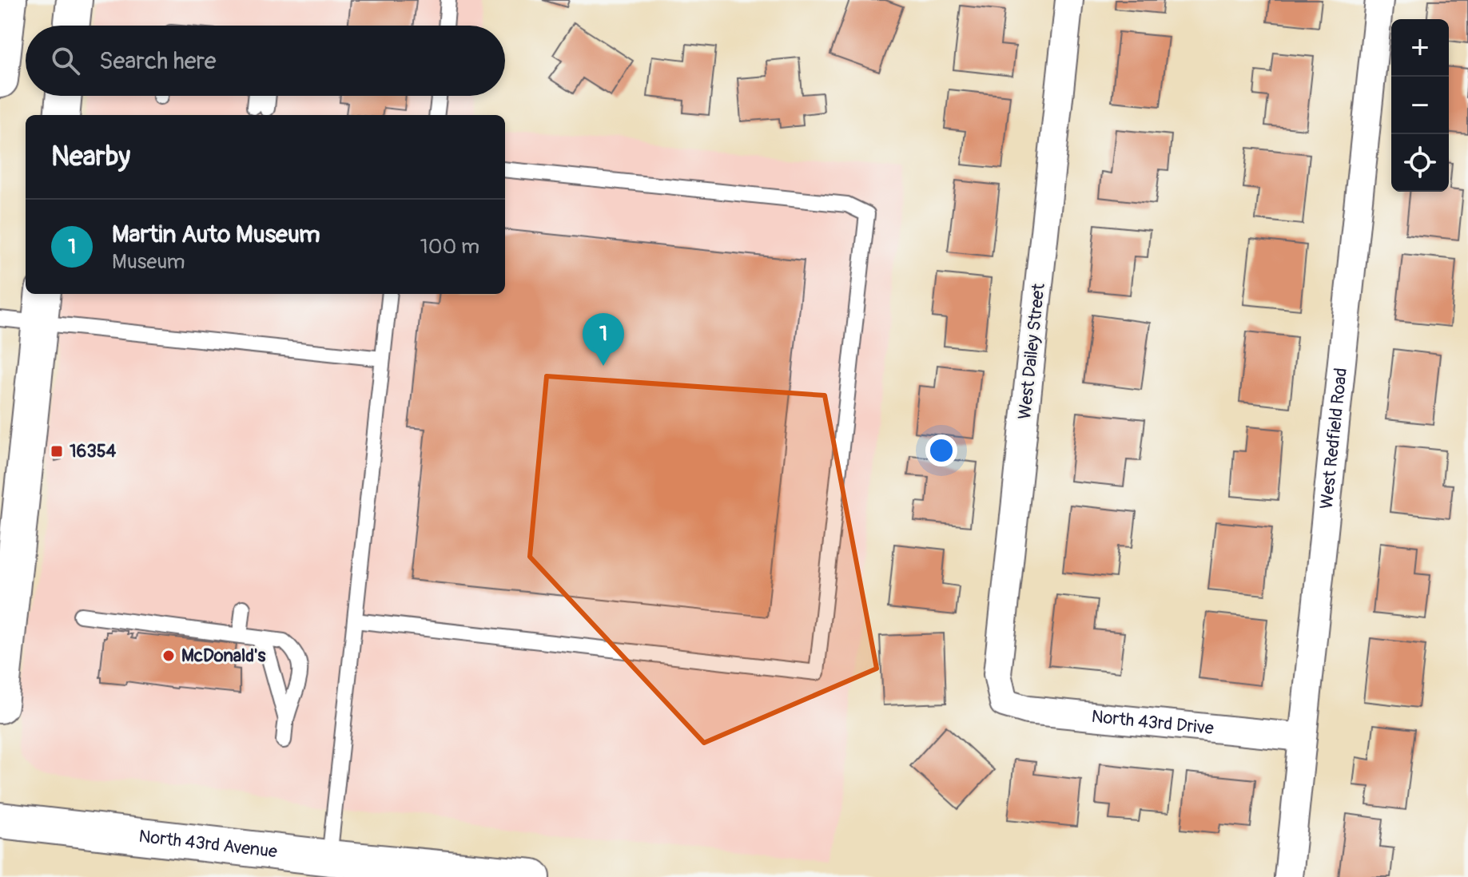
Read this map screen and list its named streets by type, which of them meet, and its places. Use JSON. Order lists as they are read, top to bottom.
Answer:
{
  "streets": {
    "main road": ["North 43rd Avenue"],
    "street": ["West Dailey Street", "West Redfield Road", "North 43rd Drive"]
  },
  "crossings": [
    ["West Dailey Street", "North 43rd Drive"],
    ["West Redfield Road", "North 43rd Drive"]
  ],
  "places": {
    "transit": ["16354"],
    "other": ["McDonald's"]
  },
  "page": {
    "map_buttons": ["+", "−"],
    "search": "Search here",
    "heading": "Nearby",
    "list": [
      {
        "mark": "1",
        "name": "Martin Auto Museum",
        "note": "Museum",
        "value": "100 m"
      }
    ],
    "pins": "1"
  }
}
